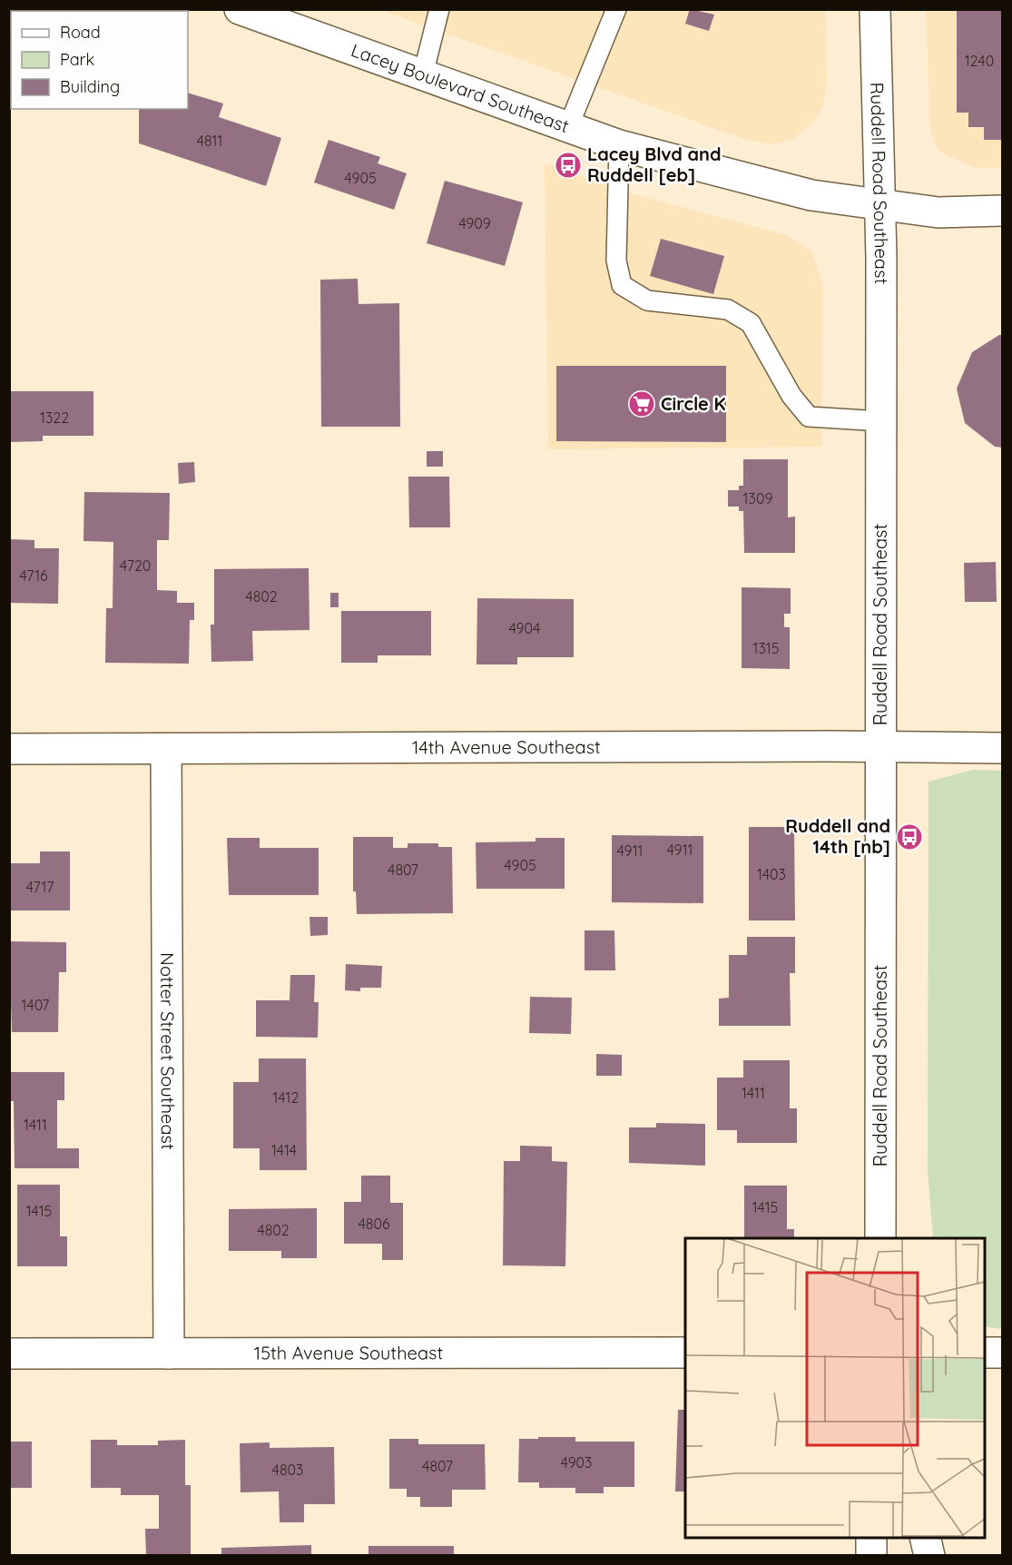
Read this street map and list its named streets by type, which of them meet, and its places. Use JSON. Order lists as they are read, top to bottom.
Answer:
{
  "streets": {
    "street": [
      "Lacey Boulevard Southeast",
      "Ruddell Road Southeast",
      "14th Avenue Southeast",
      "Notter Street Southeast",
      "15th Avenue Southeast"
    ]
  },
  "crossings": [
    ["Lacey Boulevard Southeast", "Ruddell Road Southeast"],
    ["Ruddell Road Southeast", "14th Avenue Southeast"],
    ["14th Avenue Southeast", "Notter Street Southeast"],
    ["Notter Street Southeast", "15th Avenue Southeast"]
  ],
  "places": {
    "bus stop": ["Lacey Blvd and Ruddell [eb]", "Ruddell and 14th [nb]"],
    "supermarket": ["Circle K"]
  },
  "house_numbers": [
    "1240",
    "4811",
    "4905",
    "4909",
    "1322",
    "1309",
    "4720",
    "4716",
    "4802",
    "4904",
    "1315",
    "4911",
    "4911",
    "4905",
    "4807",
    "1403",
    "4717",
    "1407",
    "1411",
    "1412",
    "1411",
    "1414",
    "1415",
    "1415",
    "4806",
    "4802",
    "4903",
    "4807",
    "4803"
  ],
  "legend": ["Road", "Park", "Building"]
}
